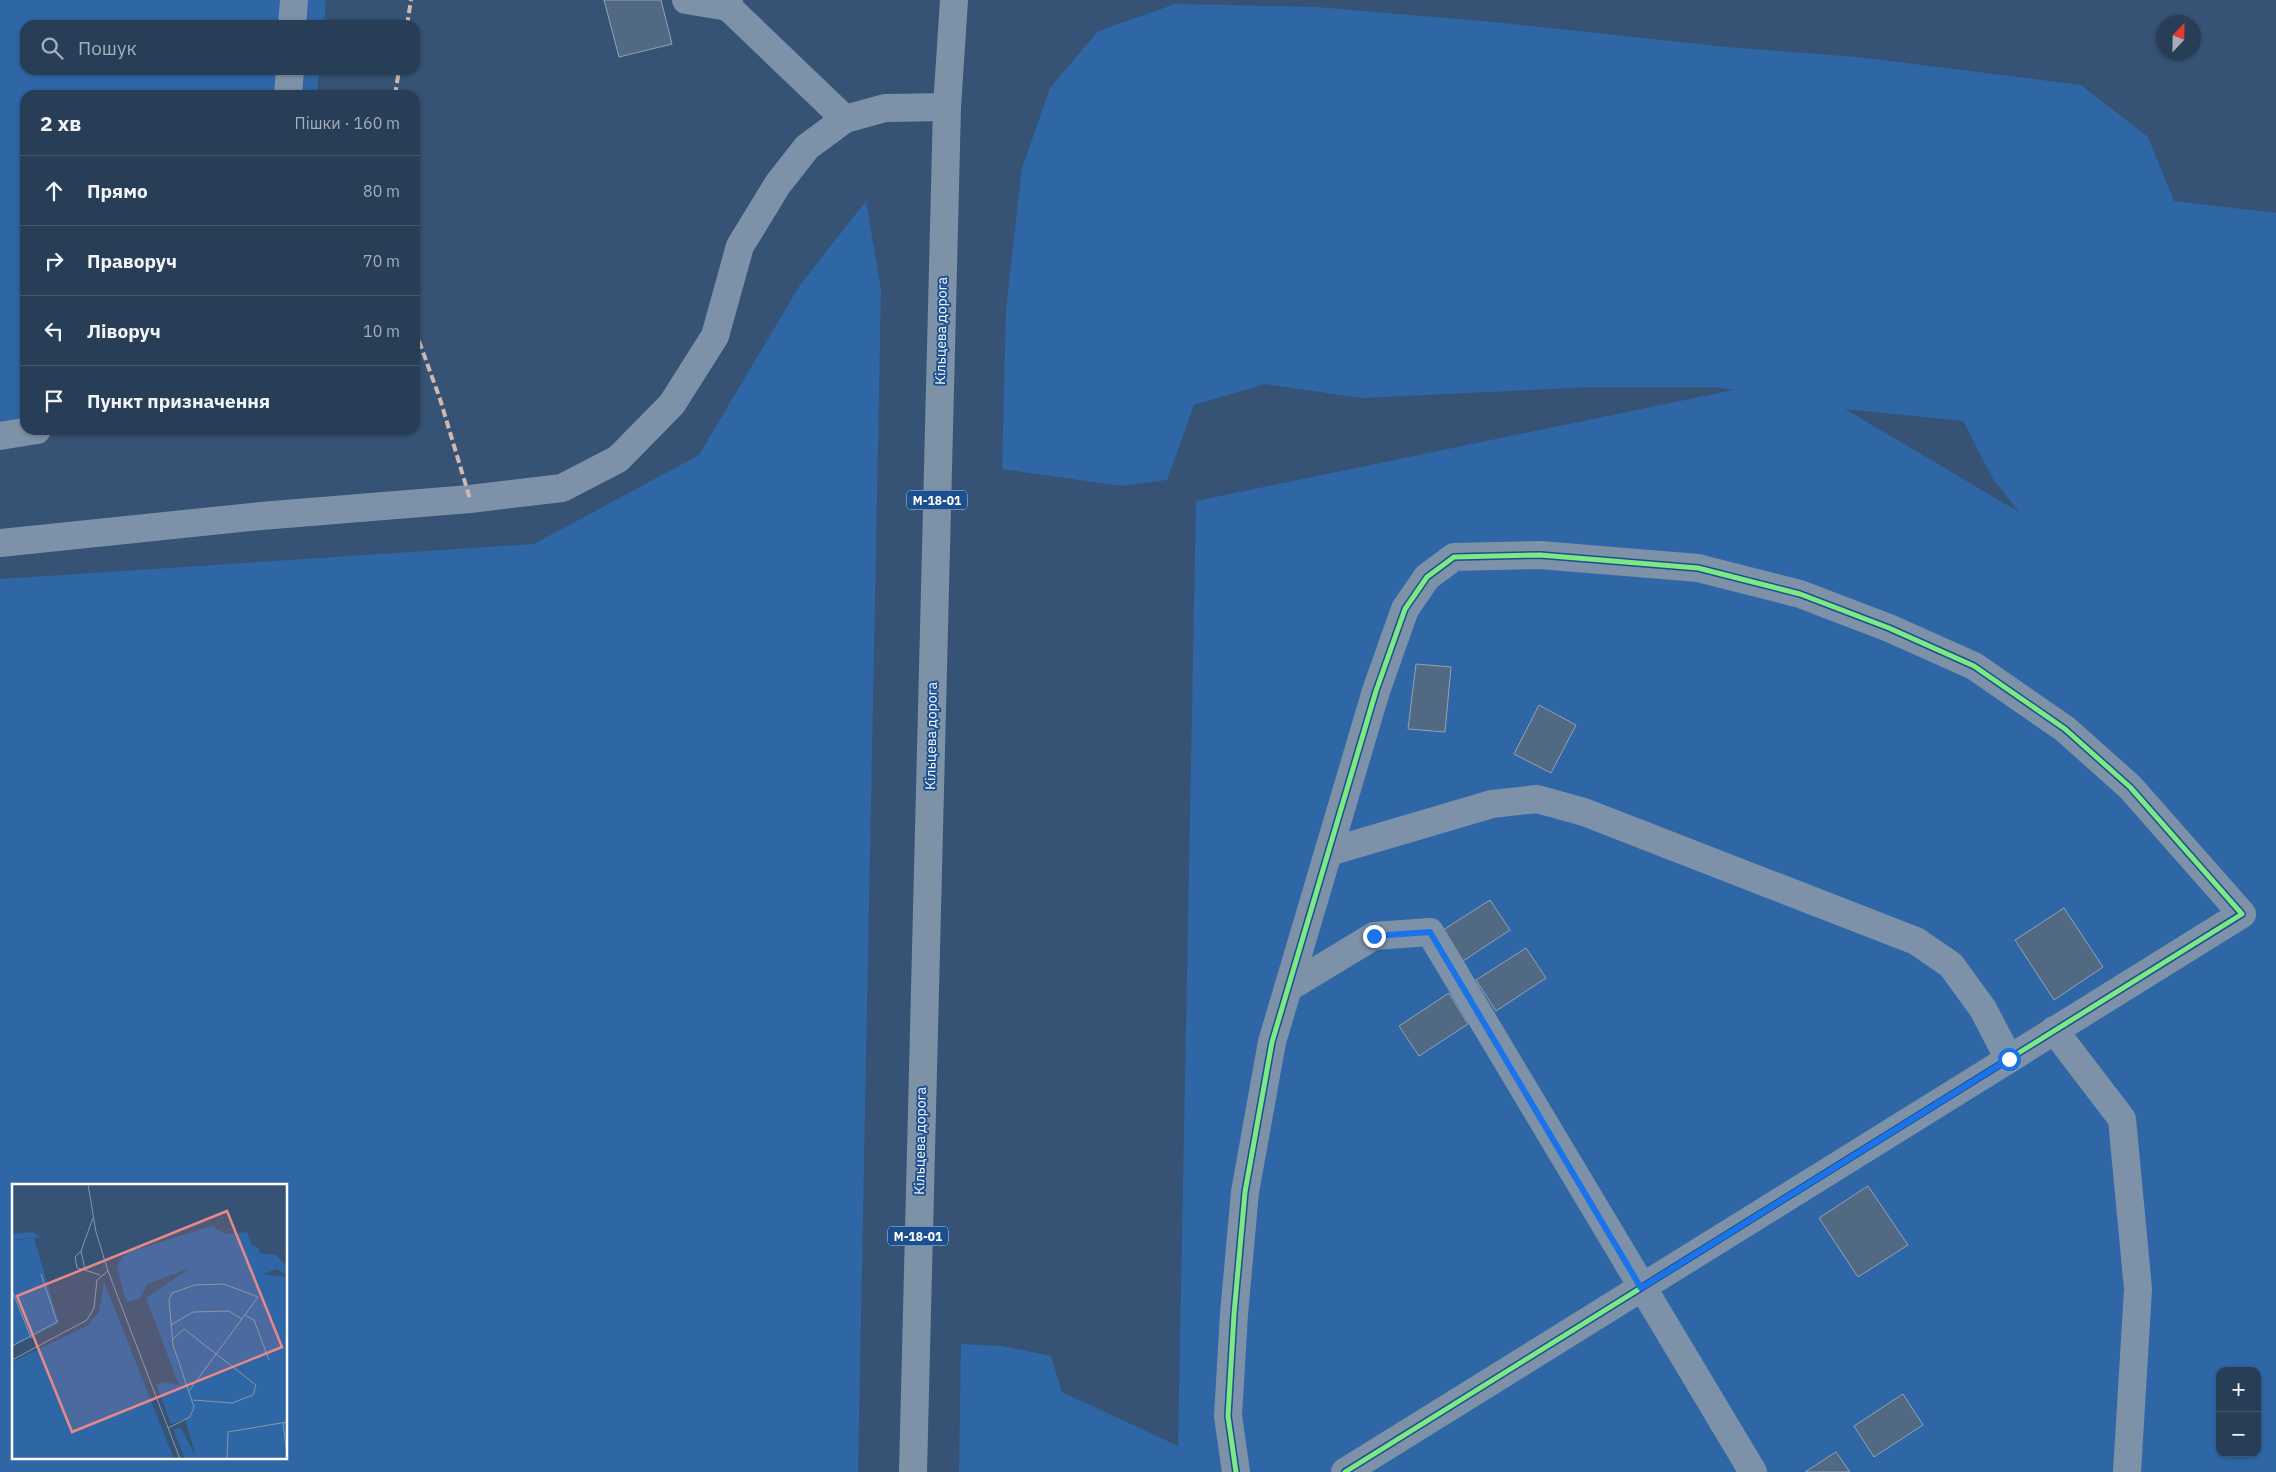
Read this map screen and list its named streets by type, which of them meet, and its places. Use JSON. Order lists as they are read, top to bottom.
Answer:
{
  "streets": {
    "highway": ["Кільцева дорога", "М-18-01"]
  },
  "north": "top",
  "page": {
    "search": "Пошук",
    "heading": ["2 хв", "Пішки · 160 m"],
    "list": [
      ["Прямо", "80 m"],
      ["Праворуч", "70 m"],
      ["Ліворуч", "10 m"],
      "Пункт призначення"
    ],
    "map_buttons": ["+", "−"]
  }
}
